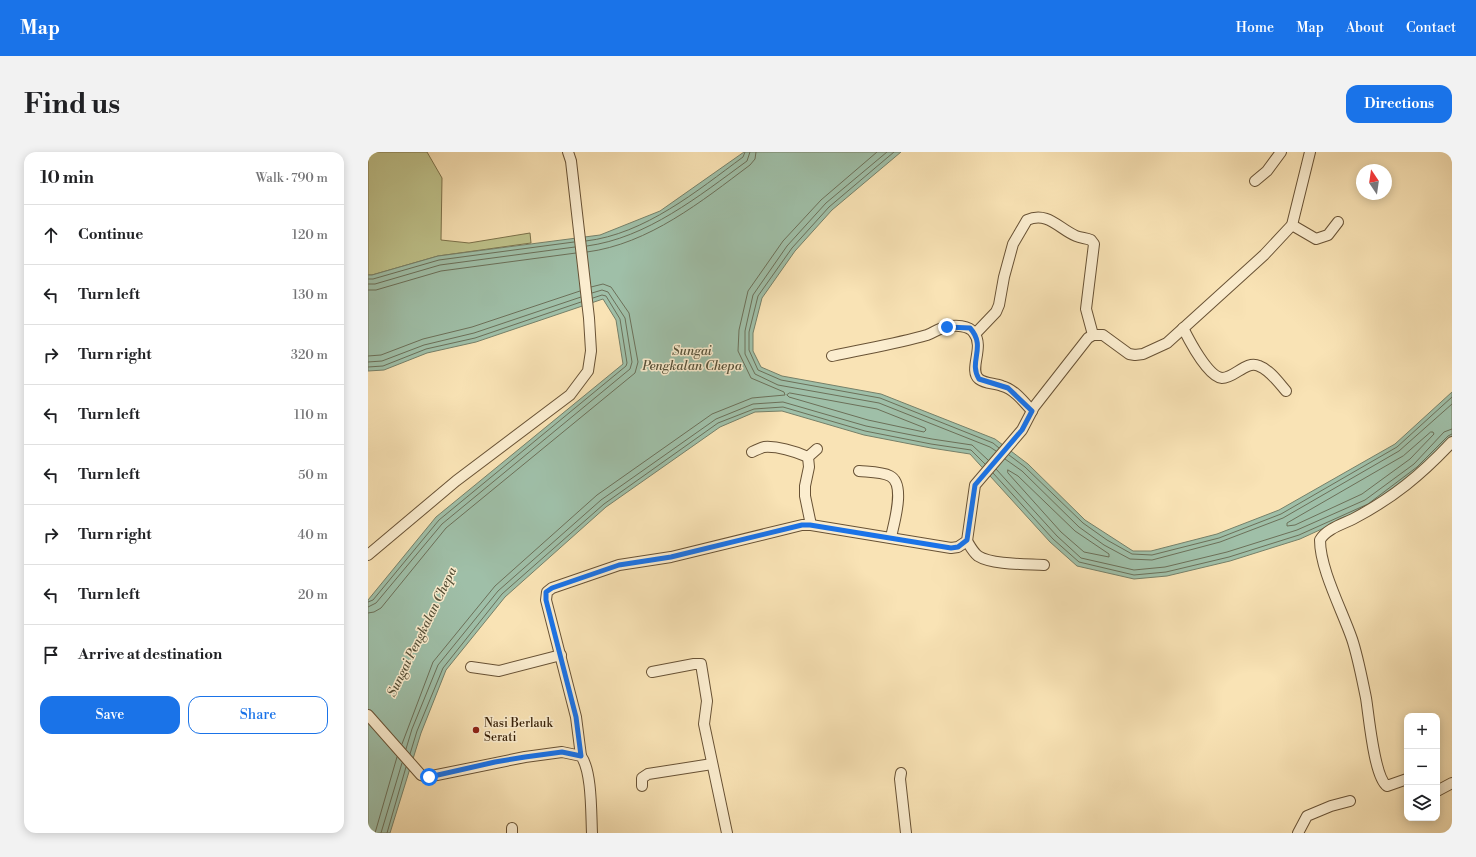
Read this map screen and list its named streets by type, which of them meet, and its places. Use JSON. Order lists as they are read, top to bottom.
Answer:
{
  "water": ["Sungai Pengkalan Chepa"],
  "places": ["Nasi Berlauk Serati"],
  "north": "top",
  "page": {
    "header": "Map",
    "nav": [
      "Home",
      "Map",
      "About",
      "Contact"
    ],
    "buttons": [
      "Directions",
      ["Save", "Share"]
    ],
    "title": "Find us",
    "heading": ["10 min", "Walk · 790 m"],
    "list": [
      ["Continue", "120 m"],
      ["Turn left", "130 m"],
      ["Turn right", "320 m"],
      ["Turn left", "110 m"],
      ["Turn left", "50 m"],
      ["Turn right", "40 m"],
      ["Turn left", "20 m"],
      "Arrive at destination"
    ],
    "map_buttons": ["+", "−"]
  }
}
